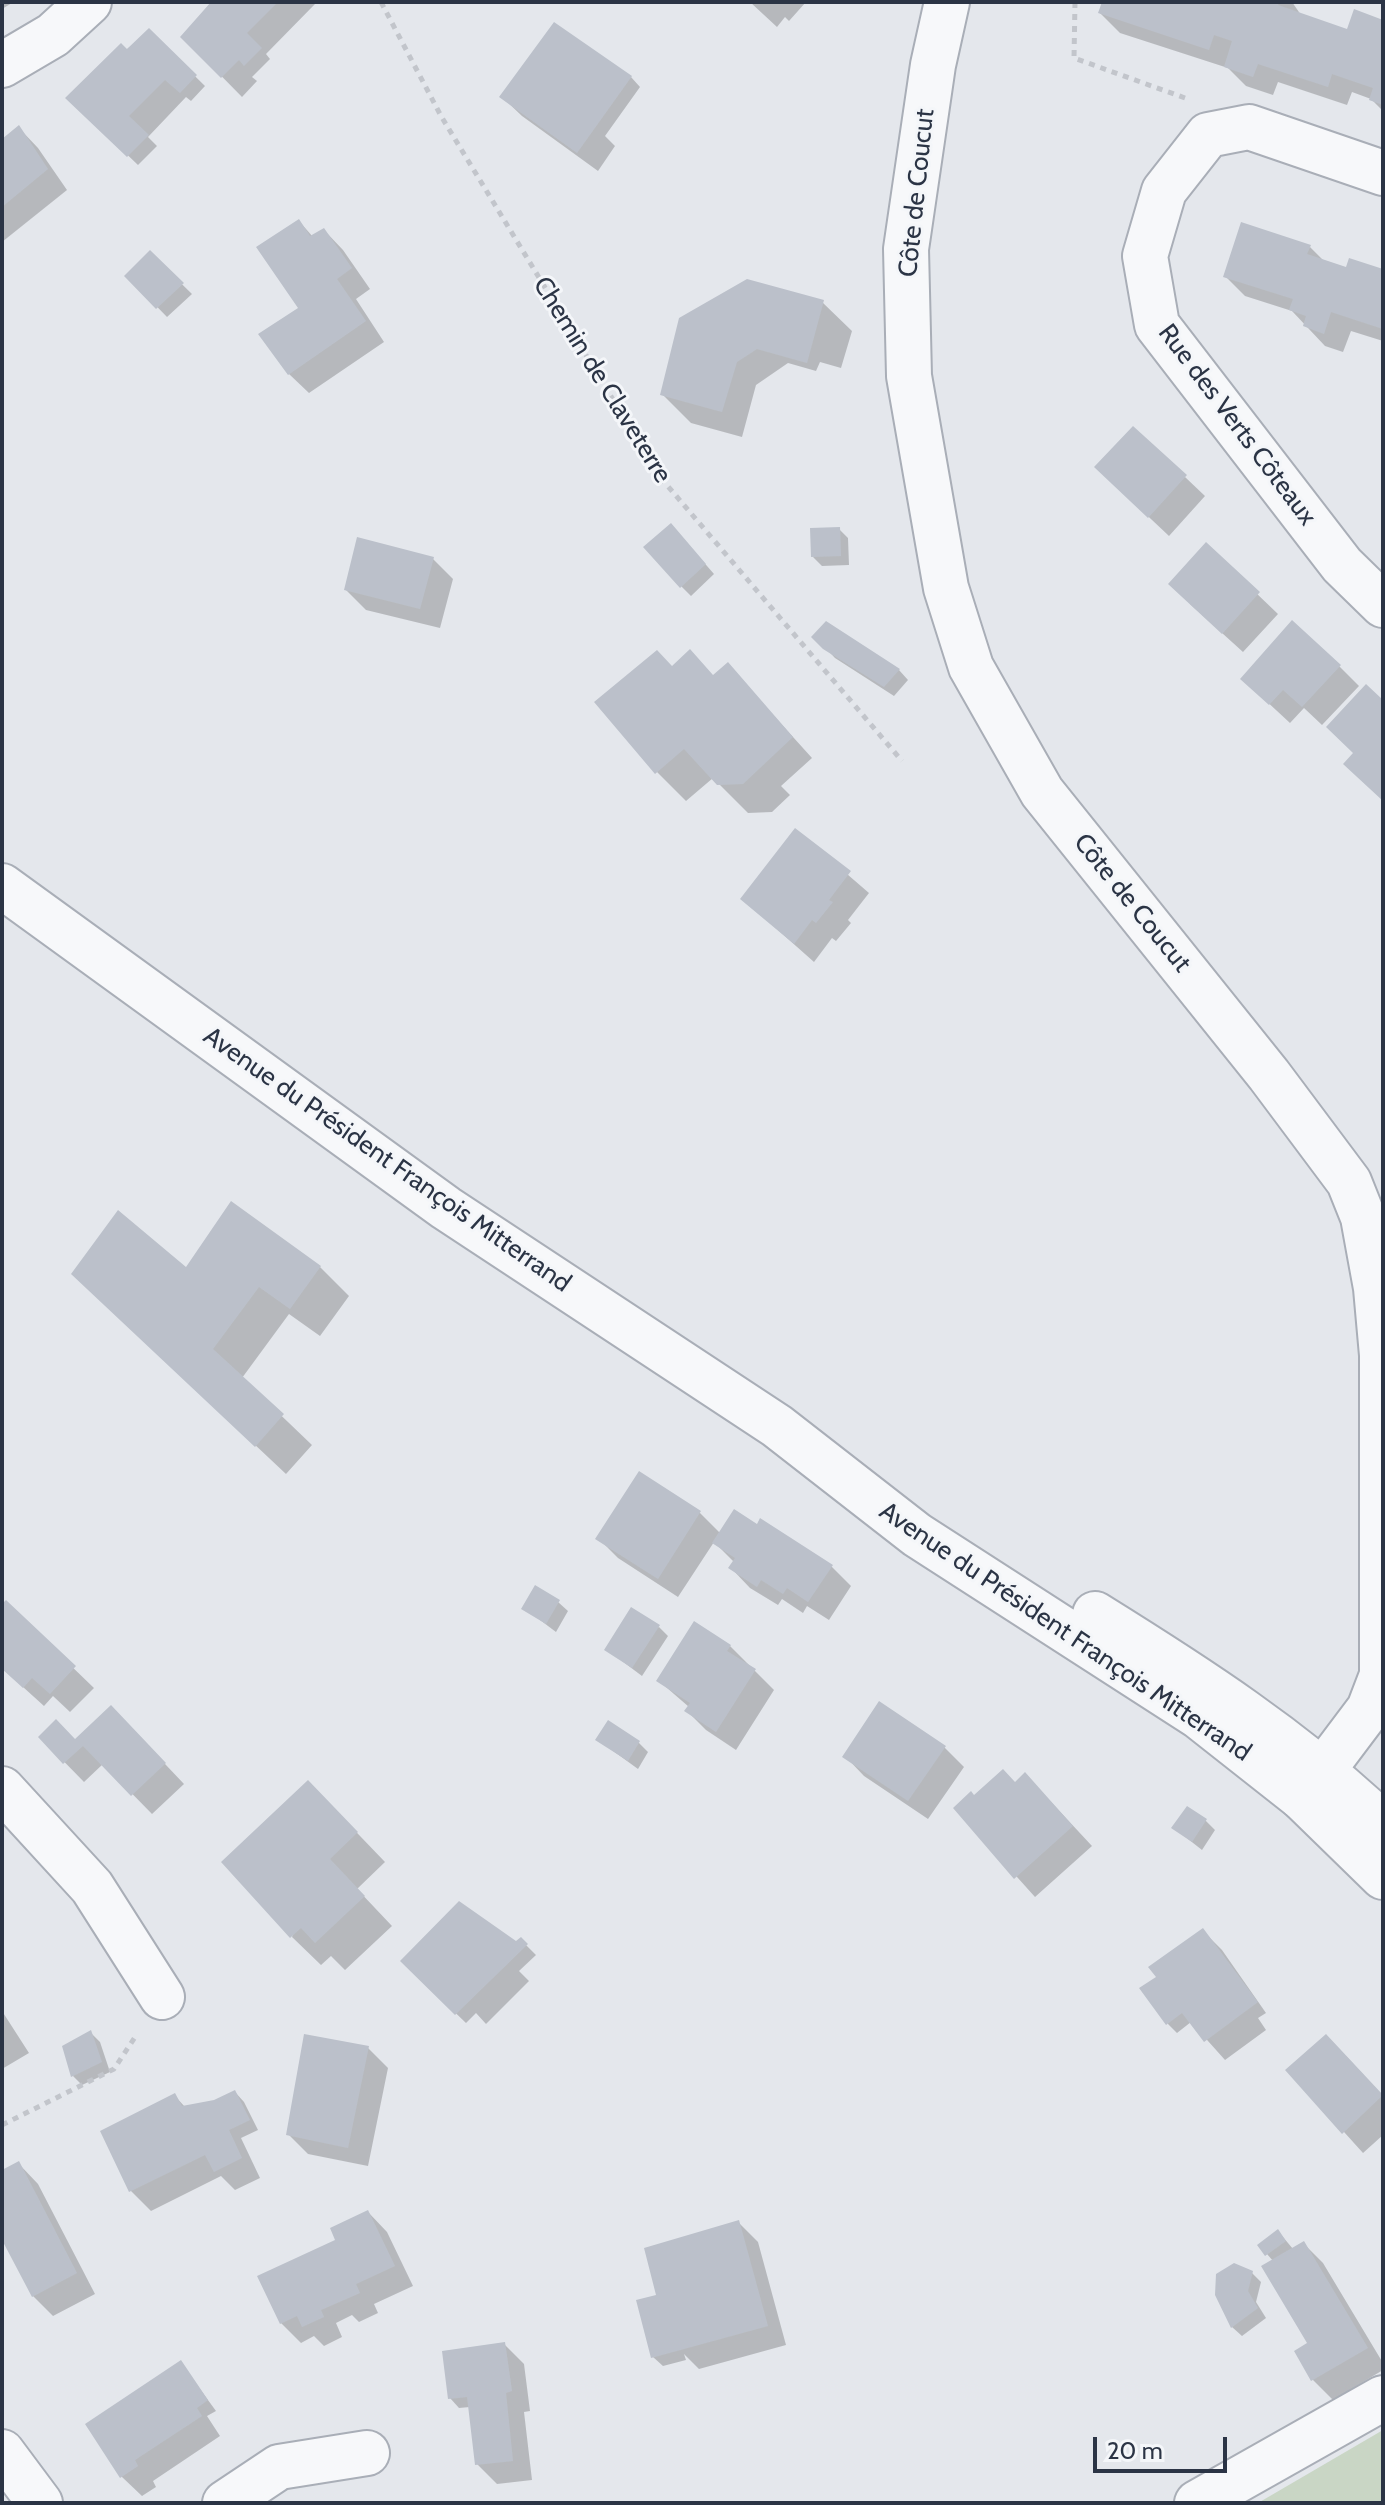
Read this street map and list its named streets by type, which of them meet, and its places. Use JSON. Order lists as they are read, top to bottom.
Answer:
{
  "streets": {
    "street": ["Côte de Coucut", "Rue des Verts Côteaux", "Avenue du Président François Mitterrand"],
    "path": ["Chemin de Claveterre"]
  },
  "crossings": [
    ["Côte de Coucut", "Avenue du Président François Mitterrand"]
  ],
  "scale_bar": "20 m"
}
